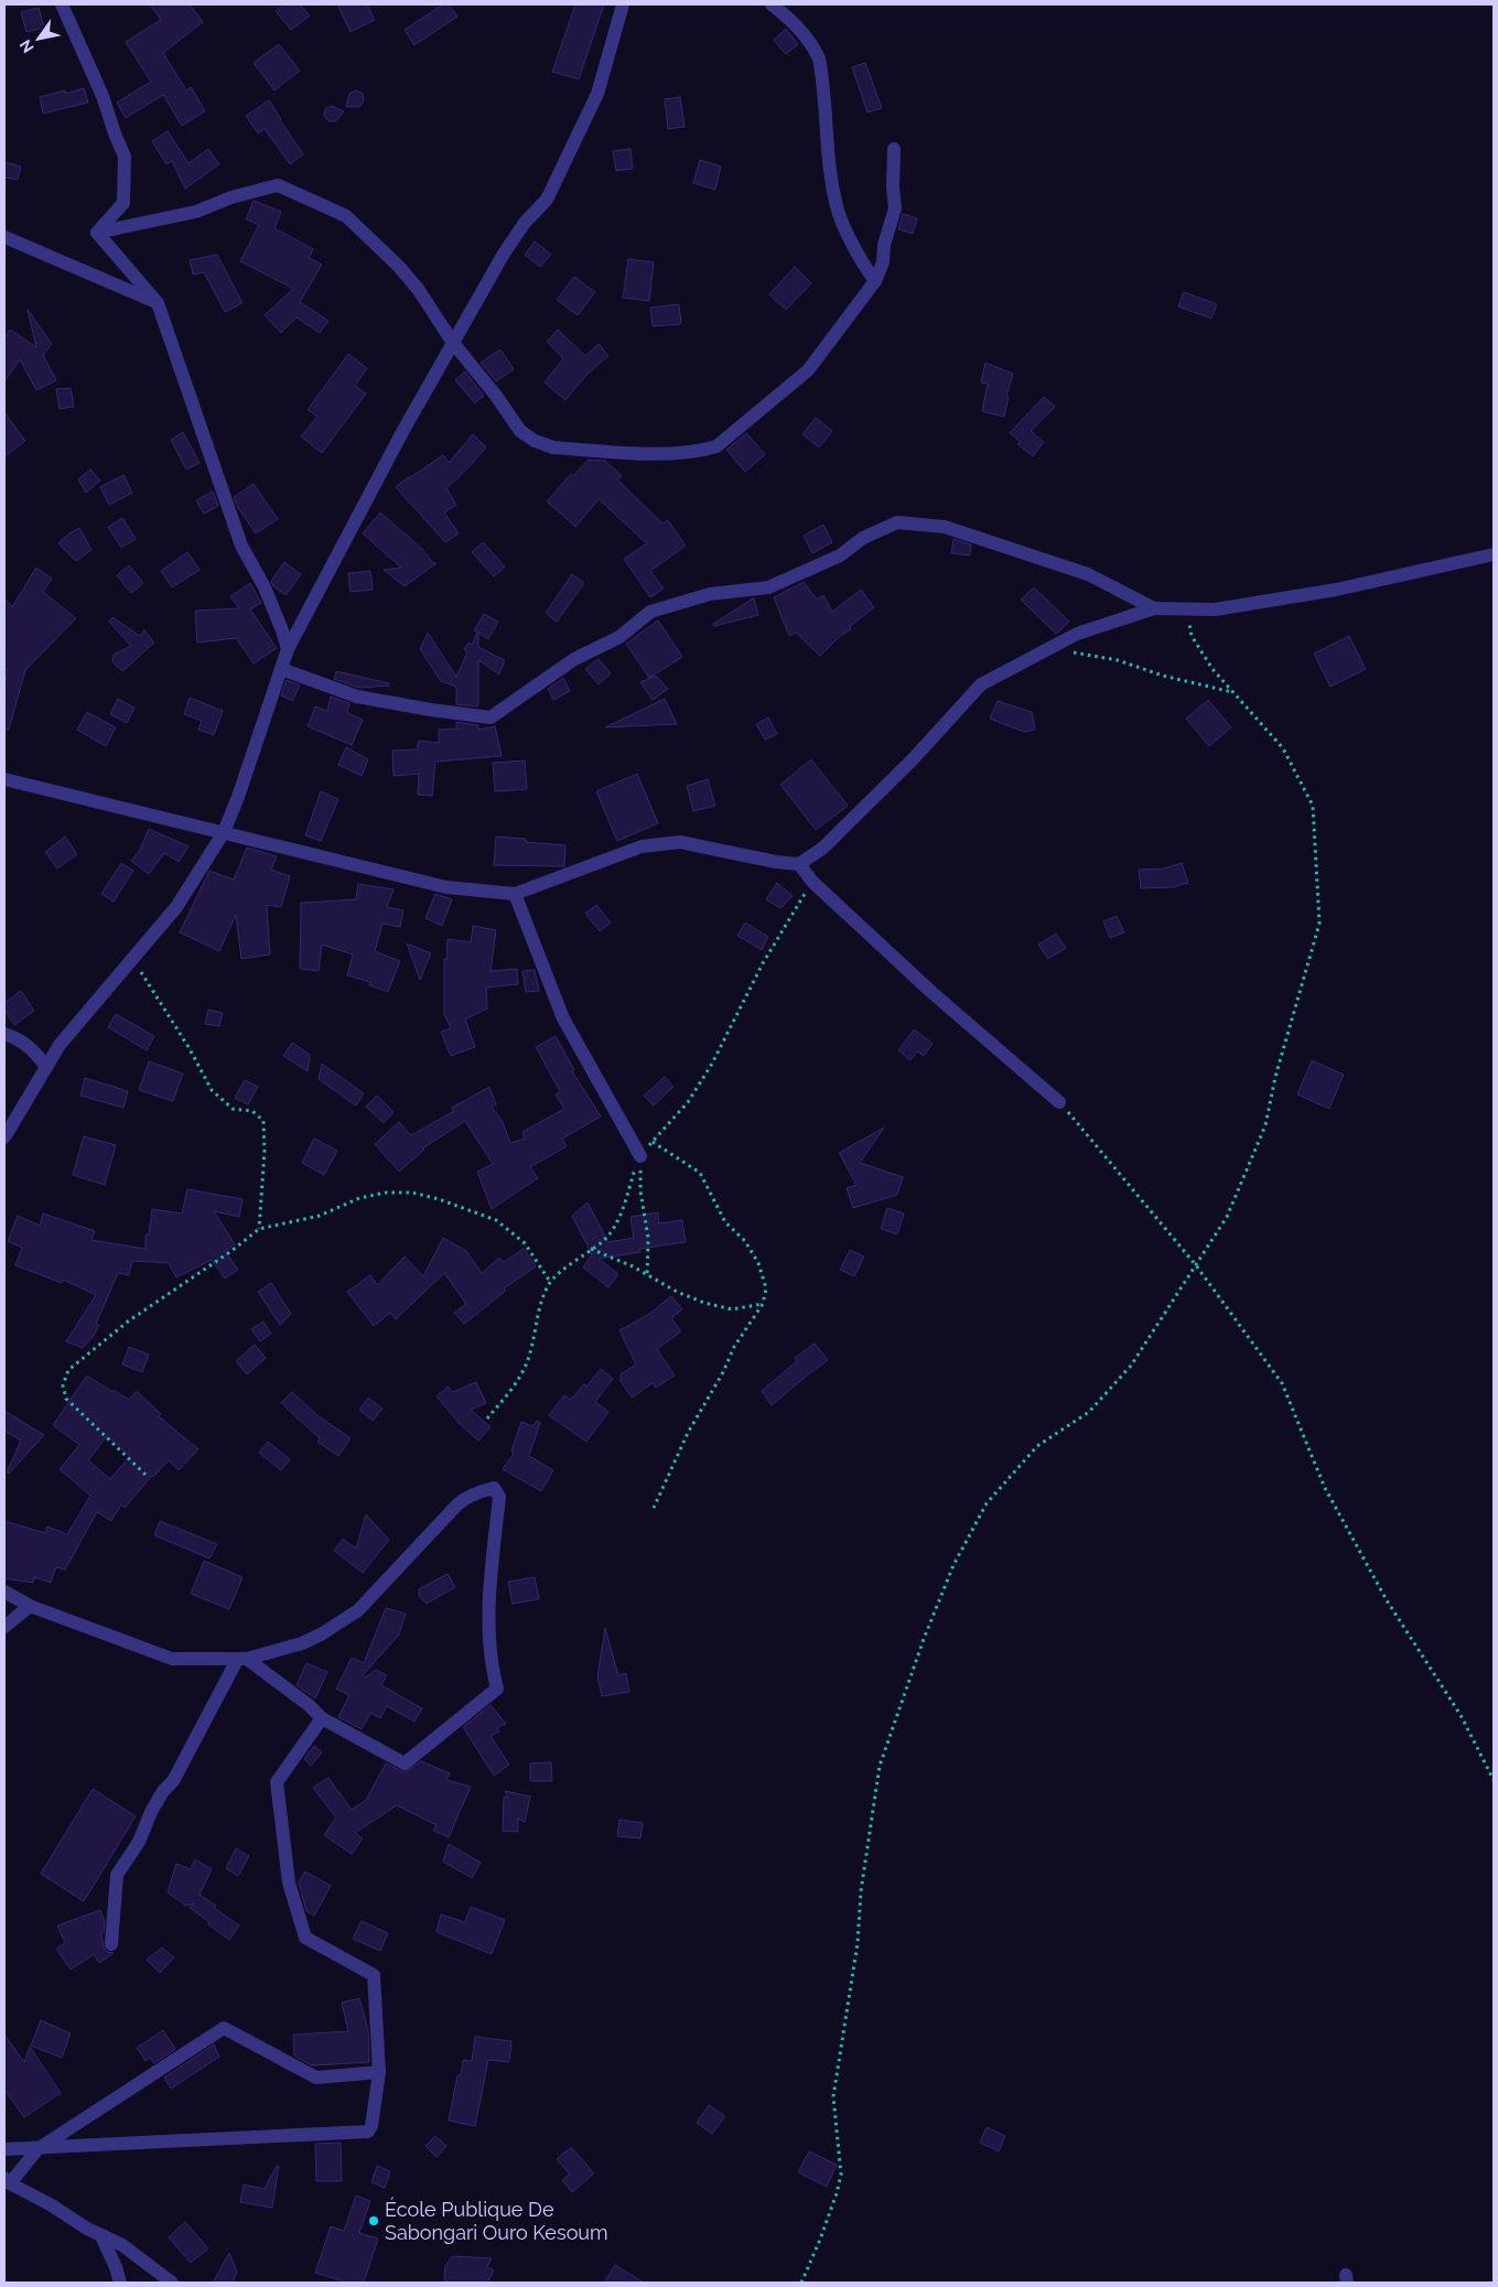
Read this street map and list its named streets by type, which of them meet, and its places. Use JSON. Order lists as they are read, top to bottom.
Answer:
{
  "places": ["École Publique De Sabongari Ouro Kesoum"],
  "north": "bottom left"
}
